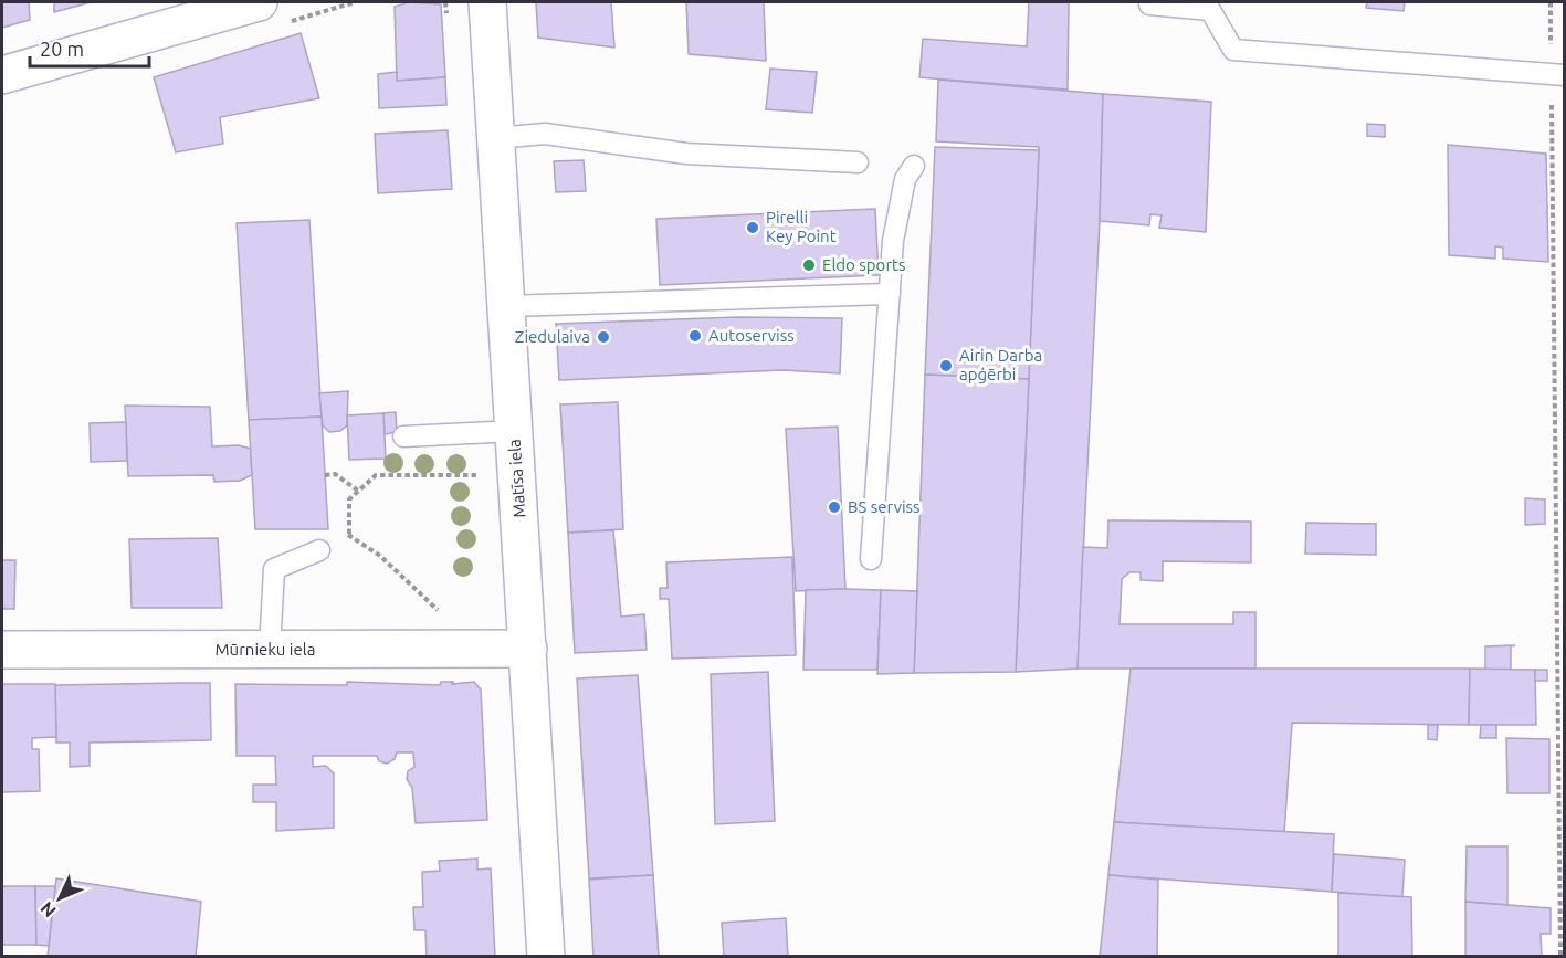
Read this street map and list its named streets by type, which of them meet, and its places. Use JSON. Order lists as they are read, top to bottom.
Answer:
{
  "streets": {
    "street": ["Matīsa iela", "Mūrnieku iela"]
  },
  "crossings": [
    ["Matīsa iela", "Mūrnieku iela"]
  ],
  "places": [
    "Pirelli Key Point",
    "Eldo sports",
    "Autoserviss",
    "Ziedulaiva",
    "Airin Darba apģērbi",
    "BS serviss"
  ],
  "scale_bar": "20 m",
  "north": "bottom left"
}
